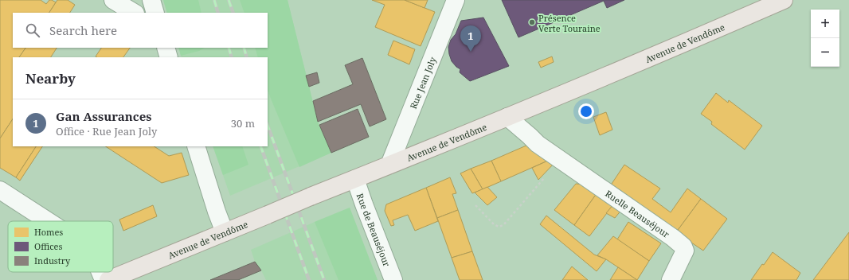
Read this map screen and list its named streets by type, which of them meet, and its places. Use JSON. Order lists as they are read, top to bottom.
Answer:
{
  "streets": {
    "main road": ["Avenue de Vendôme"],
    "street": ["Rue Jean Joly", "Ruelle Beauséjour", "Rue de Beauséjour"]
  },
  "crossings": [
    ["Avenue de Vendôme", "Rue Jean Joly"],
    ["Avenue de Vendôme", "Ruelle Beauséjour"],
    ["Avenue de Vendôme", "Rue de Beauséjour"]
  ],
  "places": ["Présence Verte Touraine"],
  "legend": ["Homes", "Offices", "Industry"],
  "page": {
    "map_buttons": ["+", "−"],
    "search": "Search here",
    "pins": "1",
    "heading": "Nearby",
    "list": [
      {
        "mark": "1",
        "name": "Gan Assurances",
        "note": "Office · Rue Jean Joly",
        "value": "30 m"
      }
    ]
  }
}
